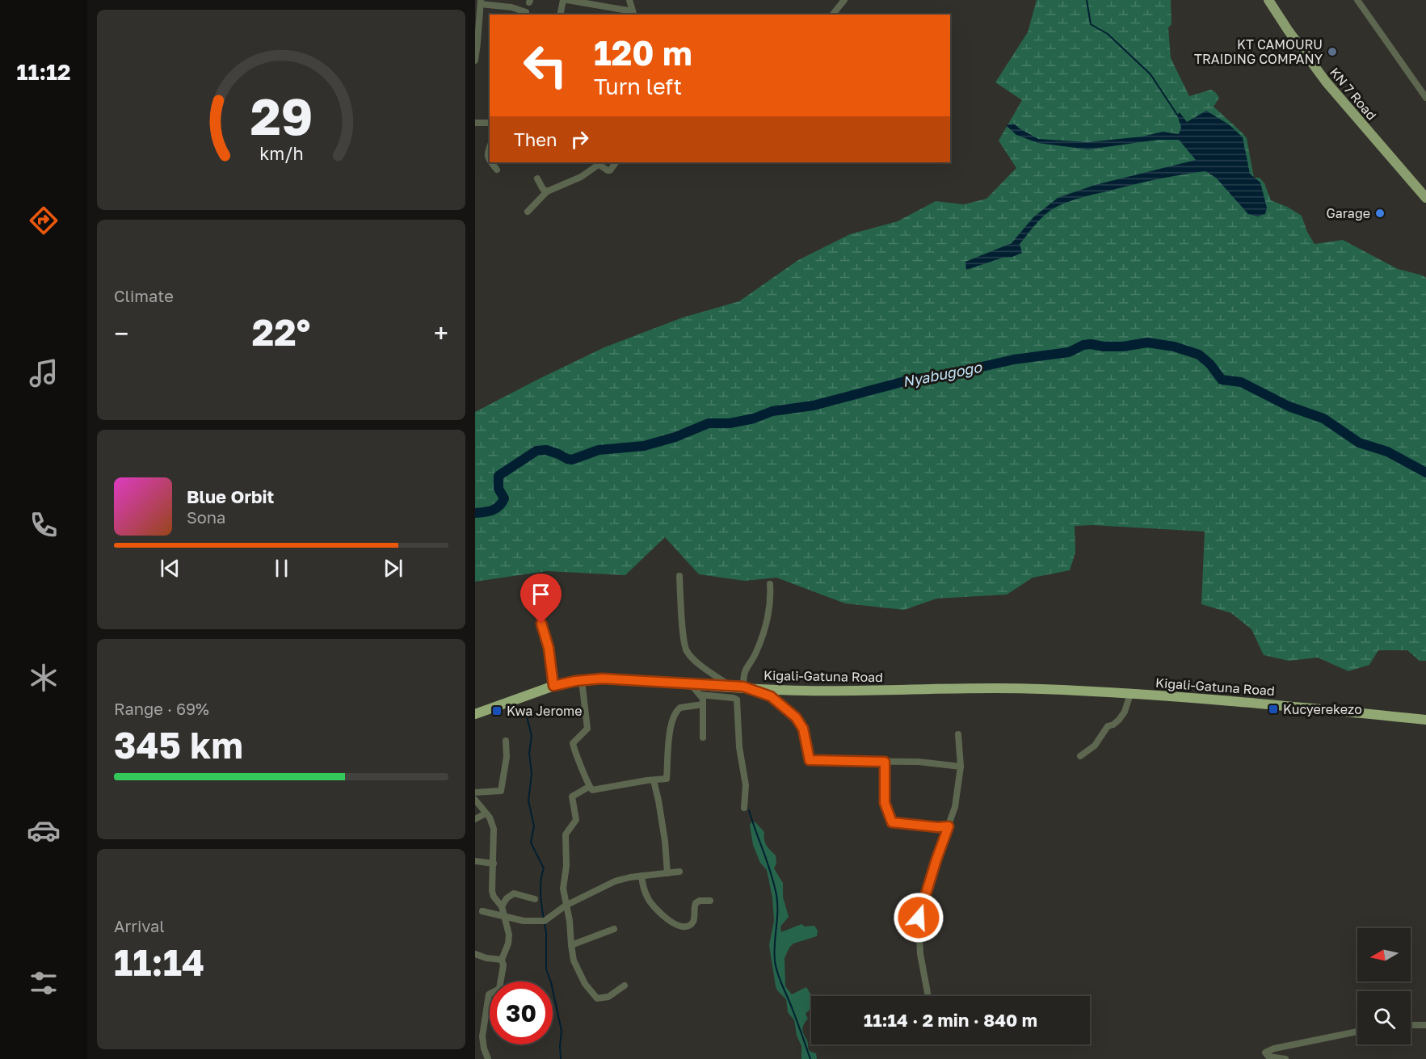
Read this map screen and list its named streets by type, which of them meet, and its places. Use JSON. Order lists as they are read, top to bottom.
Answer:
{
  "streets": {
    "highway": ["Kigali-Gatuna Road"],
    "main road": ["KN 7 Road"]
  },
  "water": ["Nyabugogo"],
  "places": {
    "other": ["KT CAMOURU TRAIDING COMPANY", "Garage"],
    "transit": ["Kucyerekezo", "Kwa Jerome"]
  },
  "north": "left",
  "page": {
    "tabs": "11:12",
    "turn": ["120 m", "Turn left"],
    "then": "Then",
    "tile": [
      "Climate",
      ["Range · 69%", "345 km"],
      ["Arrival", "11:14"]
    ],
    "heat": ["−", "22°", "+"],
    "song": ["Blue Orbit", "Sona"],
    "limit": "30",
    "trip": "11:14 · 2 min · 840 m",
    "gauge": ["29", "km/h"]
  }
}
